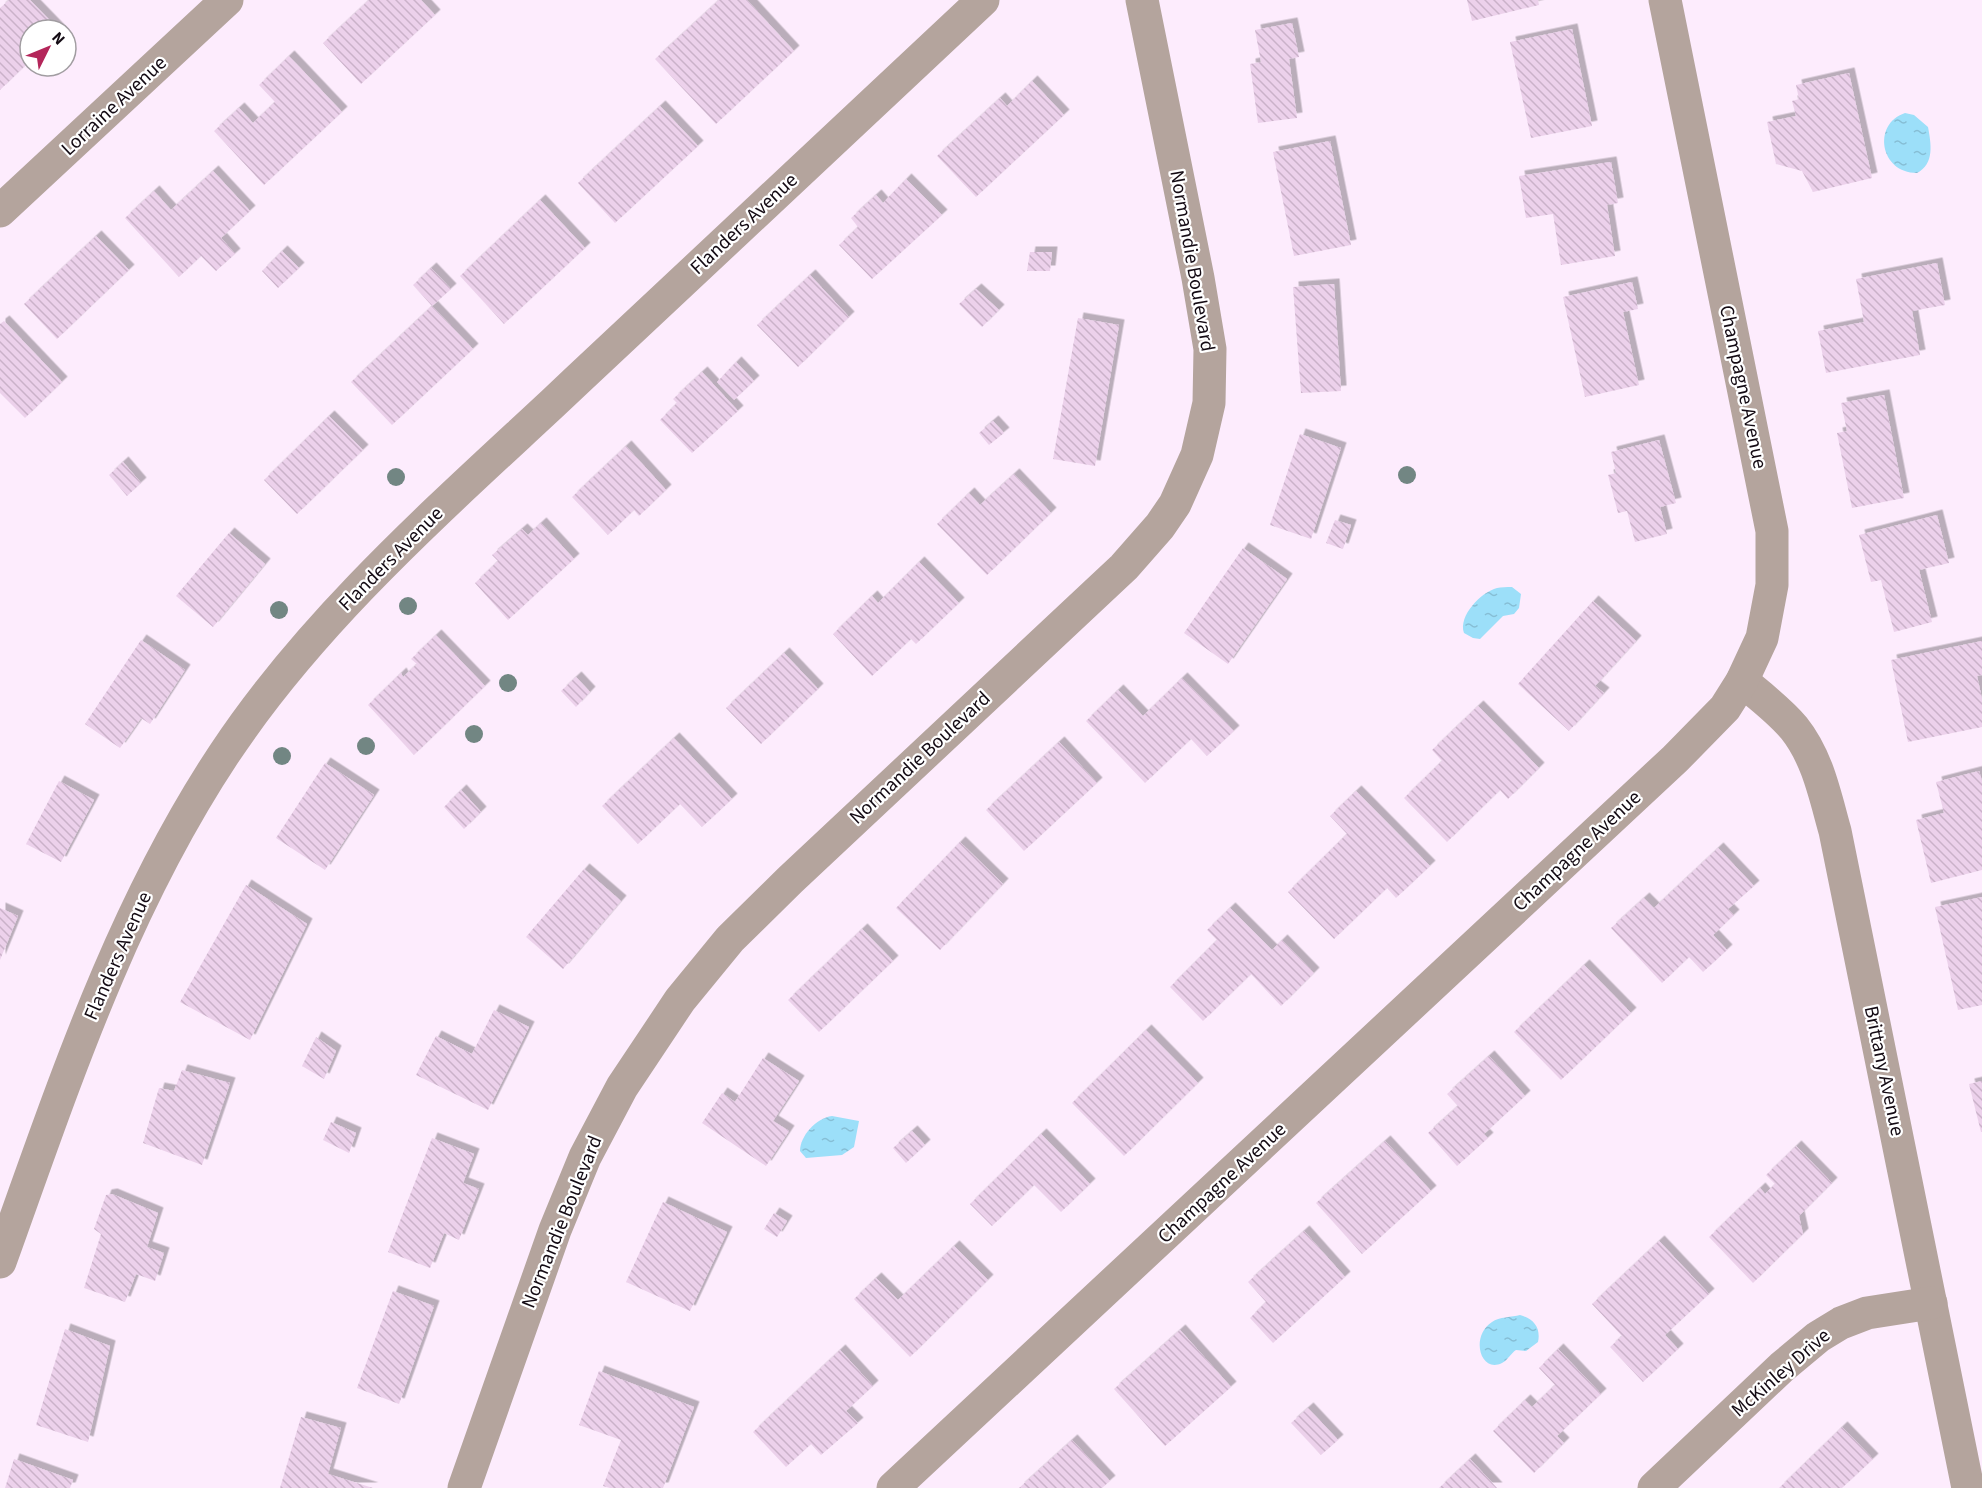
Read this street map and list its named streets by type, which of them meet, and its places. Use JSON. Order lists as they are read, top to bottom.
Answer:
{
  "streets": {
    "street": [
      "Lorraine Avenue",
      "Flanders Avenue",
      "Normandie Boulevard",
      "Champagne Avenue",
      "Brittany Avenue",
      "McKinley Drive"
    ]
  },
  "crossings": [
    ["Champagne Avenue", "Brittany Avenue"],
    ["Brittany Avenue", "McKinley Drive"]
  ],
  "north": "top right"
}
